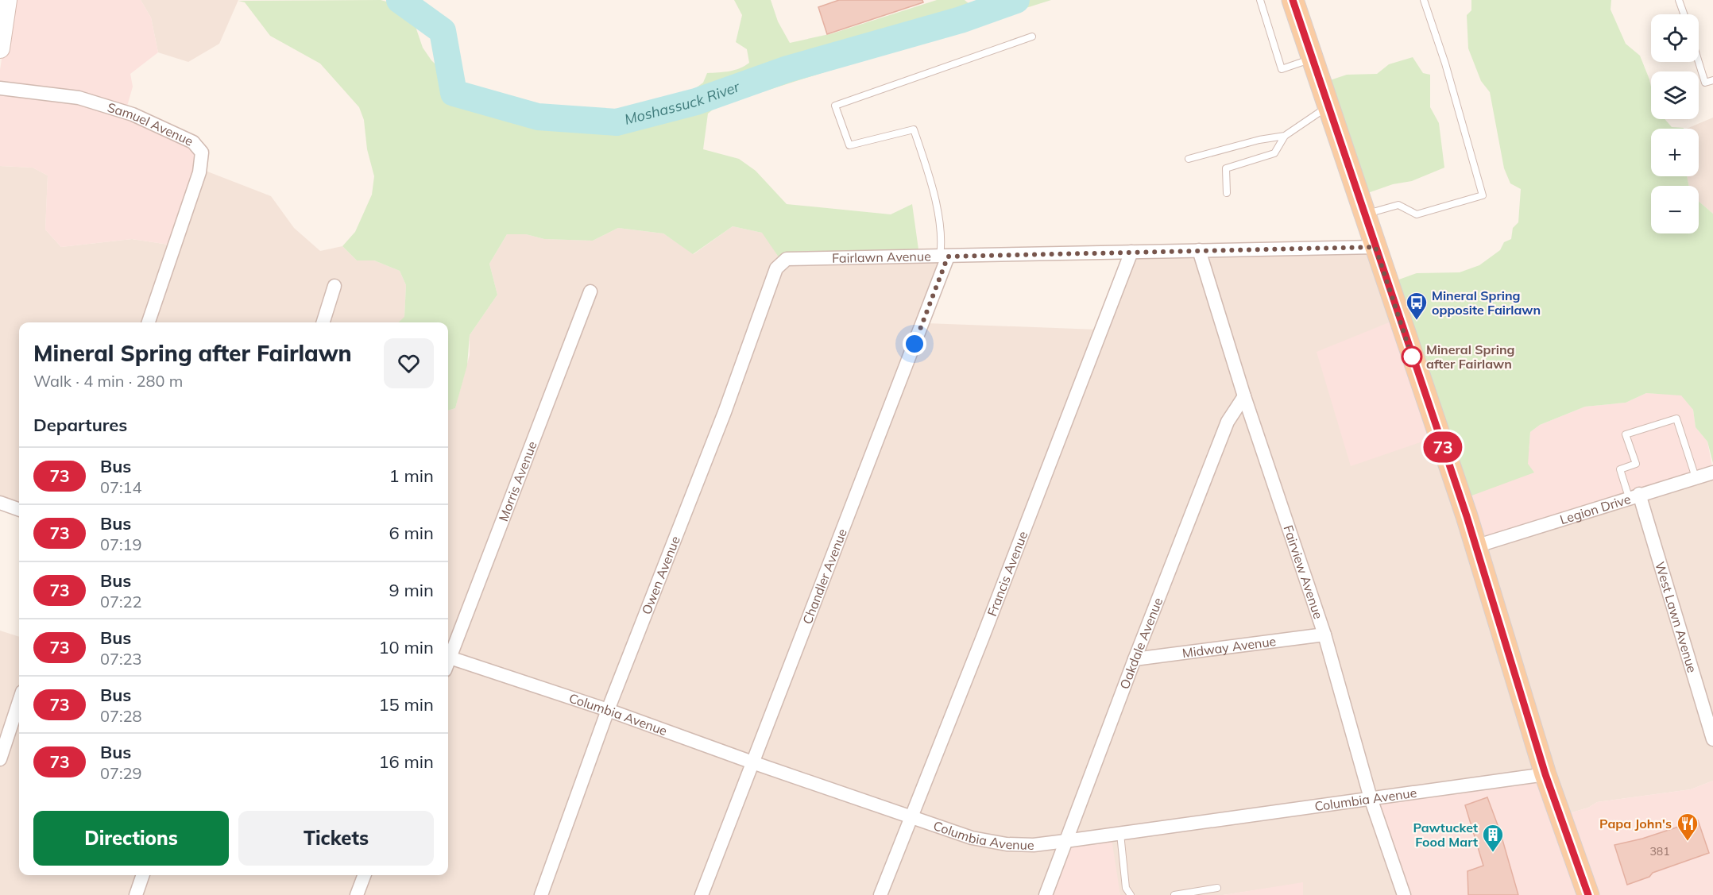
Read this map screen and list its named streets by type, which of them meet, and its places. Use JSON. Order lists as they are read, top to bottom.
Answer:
{
  "streets": {
    "street": [
      "Samuel Avenue",
      "Fairlawn Avenue",
      "Morris Avenue",
      "Legion Drive",
      "Fairview Avenue",
      "Owen Avenue",
      "Francis Avenue",
      "Chandler Avenue",
      "West Lawn Avenue",
      "Oakdale Avenue",
      "Midway Avenue",
      "Columbia Avenue"
    ]
  },
  "crossings": [
    ["Fairlawn Avenue", "Fairview Avenue"],
    ["Fairlawn Avenue", "Owen Avenue"],
    ["Fairlawn Avenue", "Francis Avenue"],
    ["Fairlawn Avenue", "Chandler Avenue"],
    ["Legion Drive", "West Lawn Avenue"],
    ["Fairview Avenue", "Oakdale Avenue"],
    ["Fairview Avenue", "Midway Avenue"],
    ["Fairview Avenue", "Columbia Avenue"],
    ["Owen Avenue", "Columbia Avenue"],
    ["Francis Avenue", "Columbia Avenue"],
    ["Chandler Avenue", "Columbia Avenue"],
    ["Oakdale Avenue", "Midway Avenue"],
    ["Oakdale Avenue", "Columbia Avenue"]
  ],
  "water": ["Moshassuck River"],
  "places": {
    "bus stop": ["Mineral Spring opposite Fairlawn"],
    "other": ["Mineral Spring after Fairlawn"],
    "restaurant": ["Papa John's"],
    "building": ["Pawtucket Food Mart"]
  },
  "lines": ["bus line 73"],
  "house_numbers": ["381"],
  "page": {
    "on_map": "73",
    "map_buttons": ["+", "−"],
    "heading": [
      ["Mineral Spring after Fairlawn", "Walk · 4 min · 280 m"],
      "Departures"
    ],
    "list": [
      {
        "mark": "73",
        "name": "Bus",
        "note": "07:14",
        "value": "1 min"
      },
      {
        "mark": "73",
        "name": "Bus",
        "note": "07:19",
        "value": "6 min"
      },
      {
        "mark": "73",
        "name": "Bus",
        "note": "07:22",
        "value": "9 min"
      },
      {
        "mark": "73",
        "name": "Bus",
        "note": "07:23",
        "value": "10 min"
      },
      {
        "mark": "73",
        "name": "Bus",
        "note": "07:28",
        "value": "15 min"
      },
      {
        "mark": "73",
        "name": "Bus",
        "note": "07:29",
        "value": "16 min"
      }
    ],
    "buttons": ["Directions", "Tickets"]
  }
}
